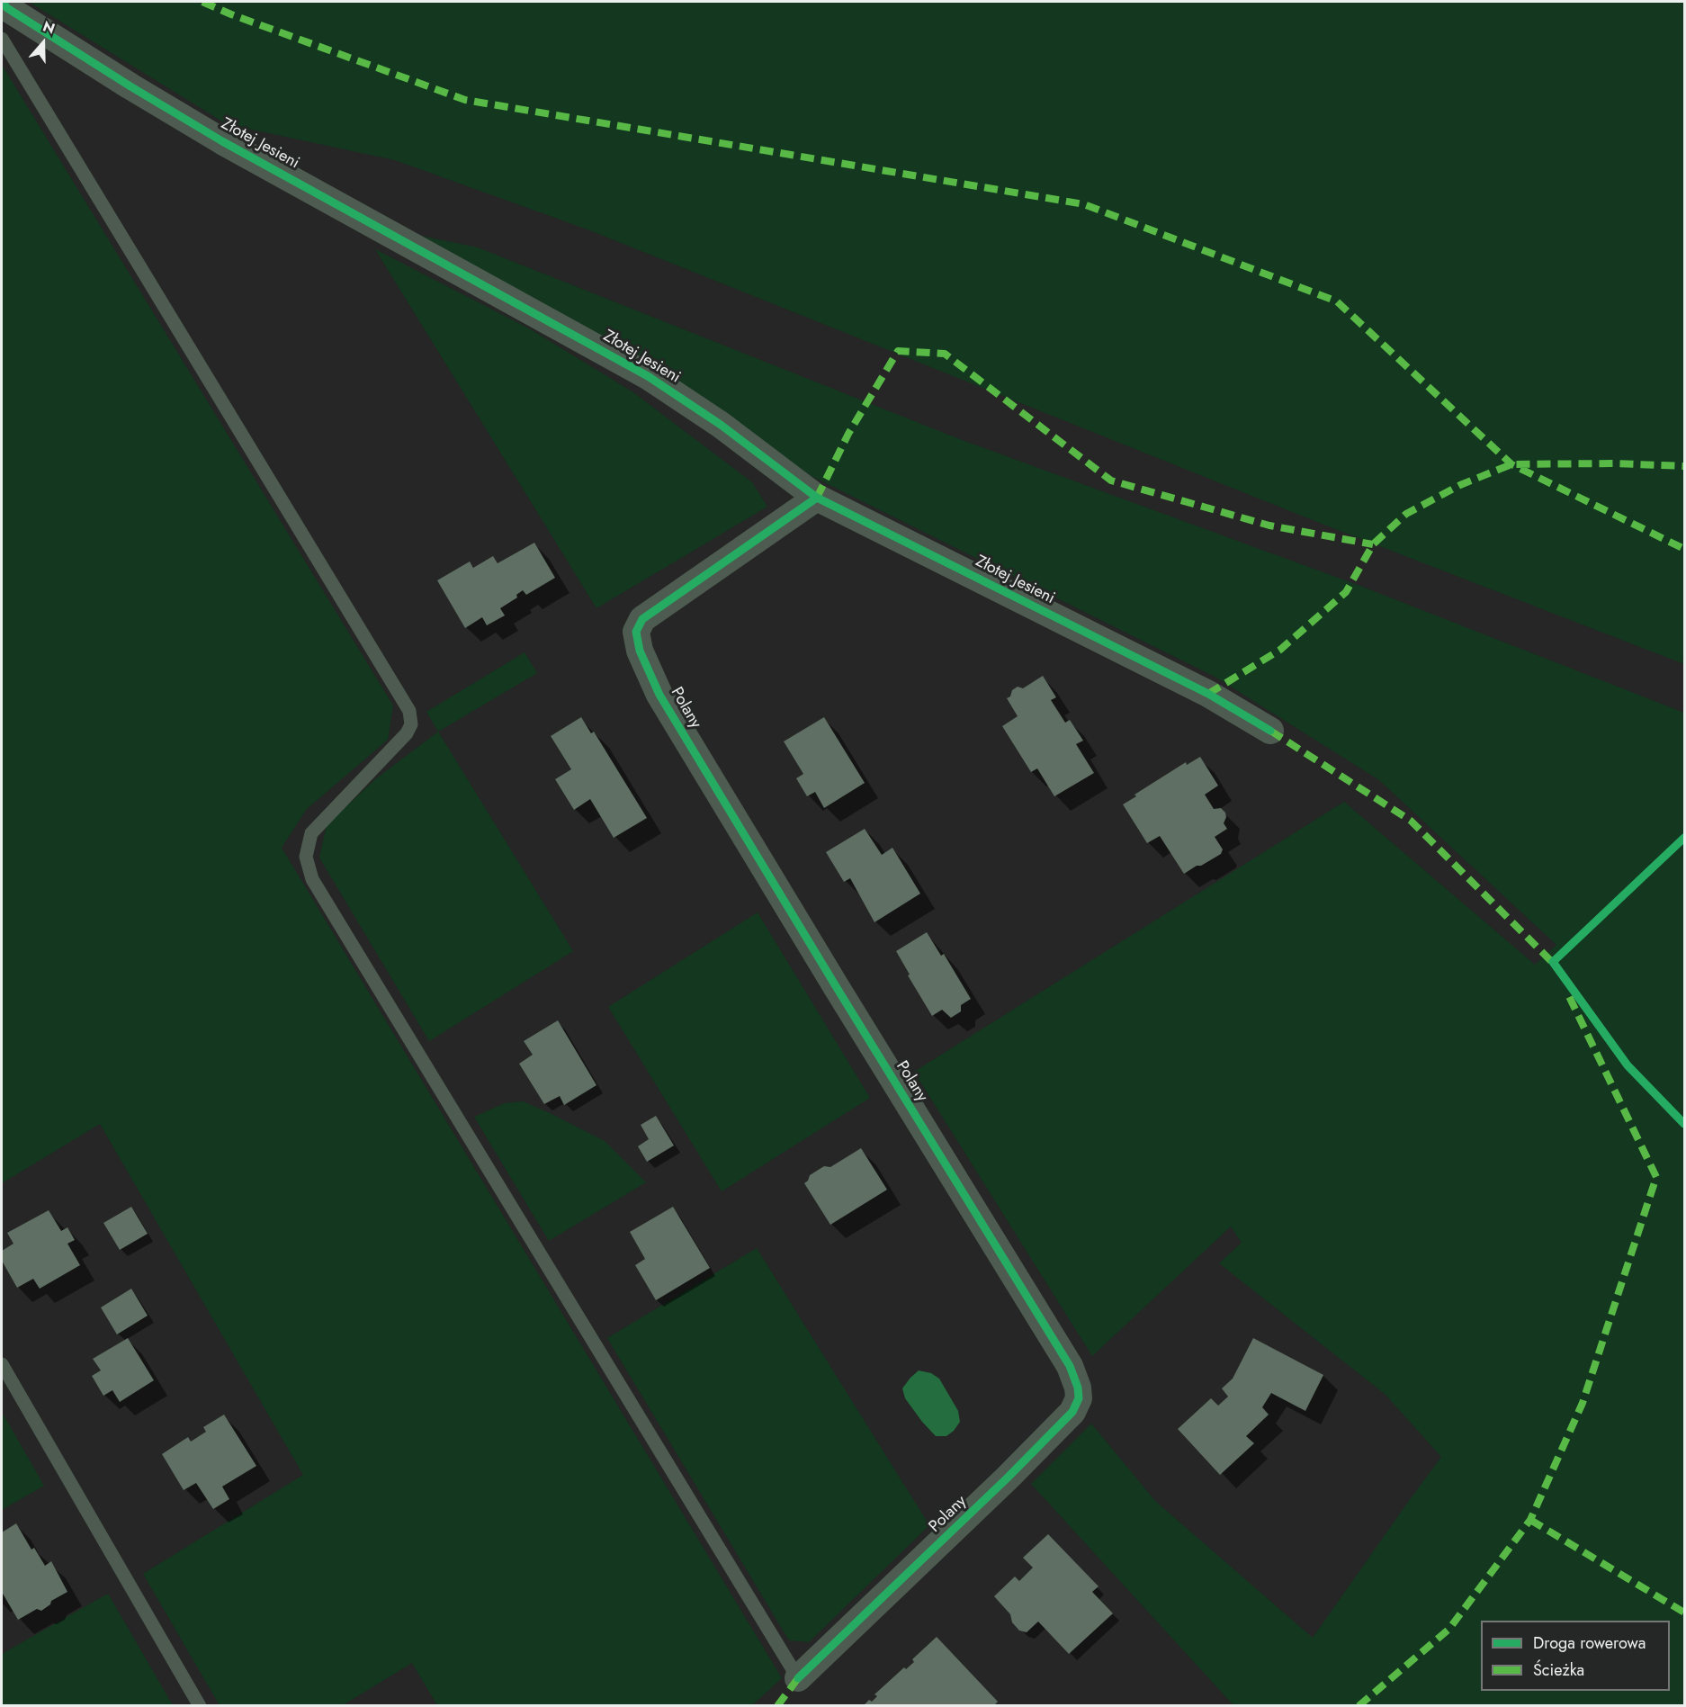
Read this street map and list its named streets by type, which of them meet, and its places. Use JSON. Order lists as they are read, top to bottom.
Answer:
{
  "streets": {
    "street": ["Złotej Jesieni", "Polany"]
  },
  "crossings": [
    ["Złotej Jesieni", "Polany"]
  ],
  "legend": ["Droga rowerowa", "Ścieżka"],
  "north": "top"
}
